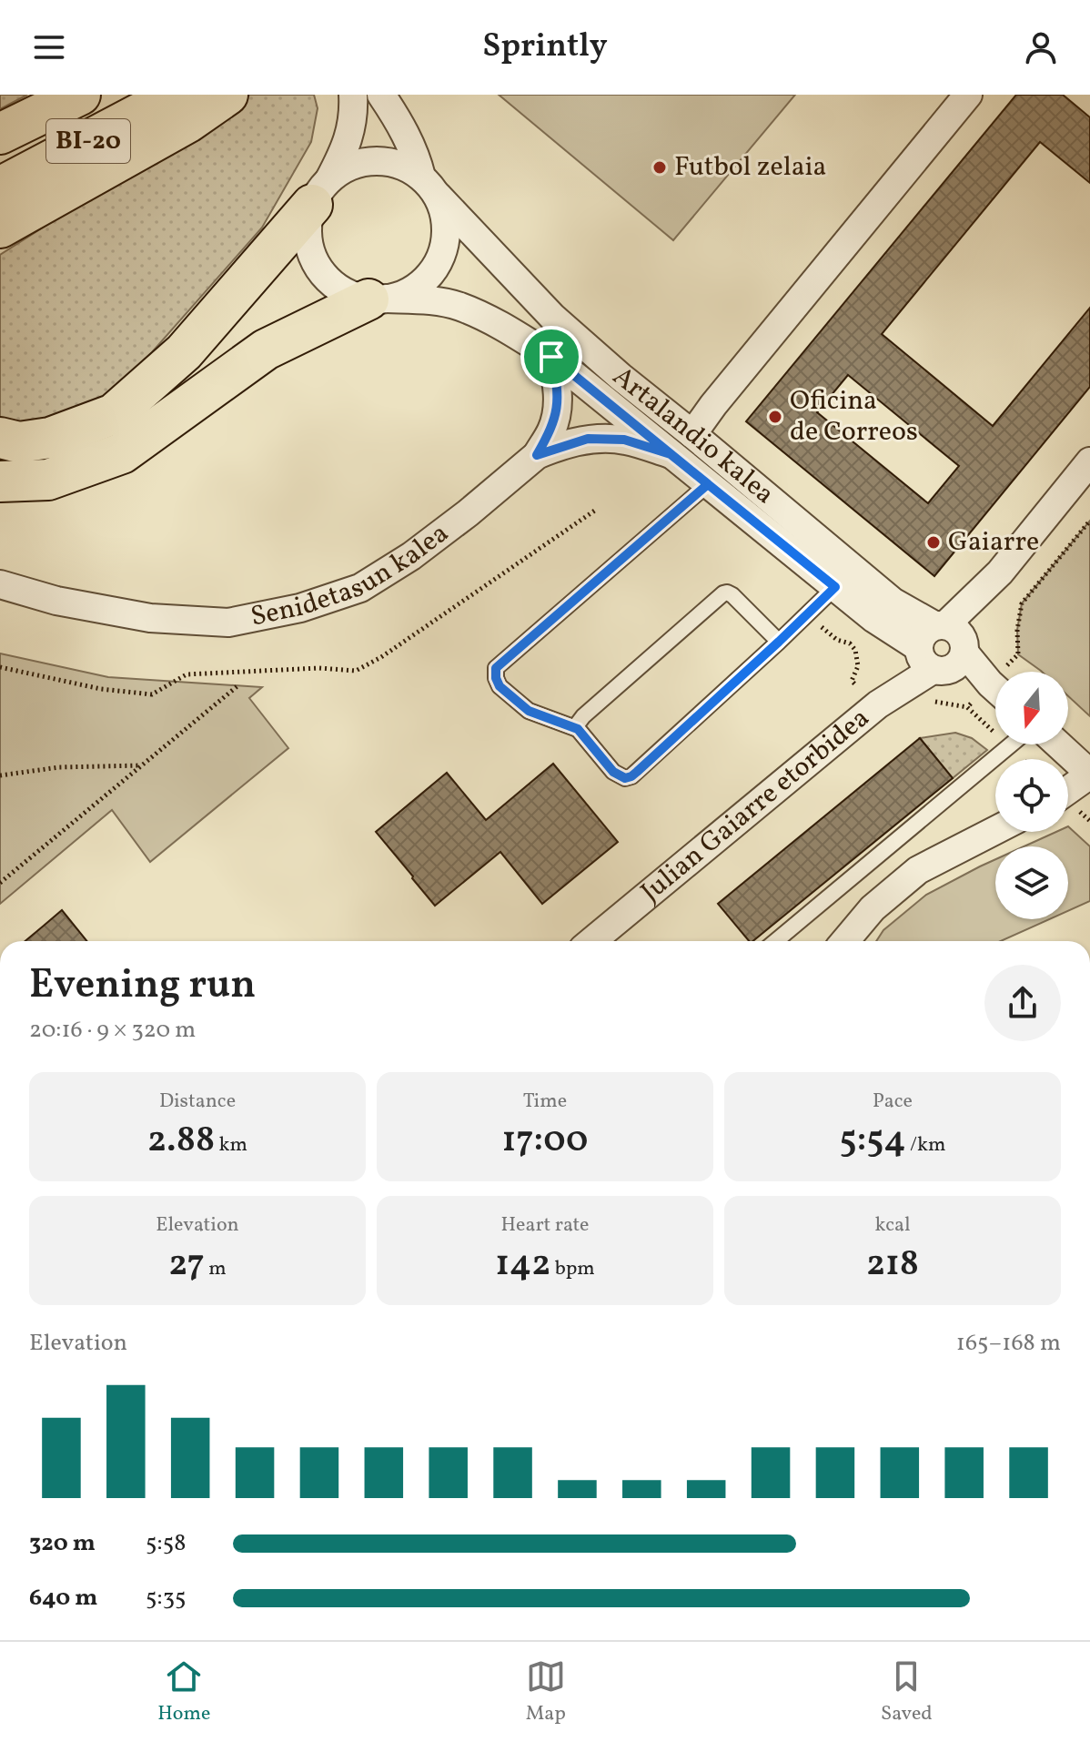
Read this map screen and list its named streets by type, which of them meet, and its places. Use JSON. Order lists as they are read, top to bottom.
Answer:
{
  "streets": {
    "main road": ["BI-20"],
    "street": ["Artalandio kalea", "Senidetasun kalea", "Julian Gaiarre etorbidea"]
  },
  "crossings": [
    ["Artalandio kalea", "Senidetasun kalea"],
    ["Artalandio kalea", "Julian Gaiarre etorbidea"]
  ],
  "places": ["Futbol zelaia", "Oficina de Correos", "Gaiarre"],
  "north": "bottom",
  "page": {
    "header": "Sprintly",
    "heading": ["Evening run", "20:16 · 9 × 320 m"],
    "stats": [
      ["Distance", "2.88 km"],
      ["Time", "17:00"],
      ["Pace", "5:54 /km"],
      ["Elevation", "27 m"],
      ["Heart rate", "142 bpm"],
      ["kcal", "218"]
    ],
    "chart": ["Elevation", "165–168 m"],
    "list": [
      {
        "name": "320 m",
        "note": "5:58"
      },
      {
        "name": "640 m",
        "note": "5:35"
      }
    ],
    "tabs": ["Home", "Map", "Saved"]
  }
}
